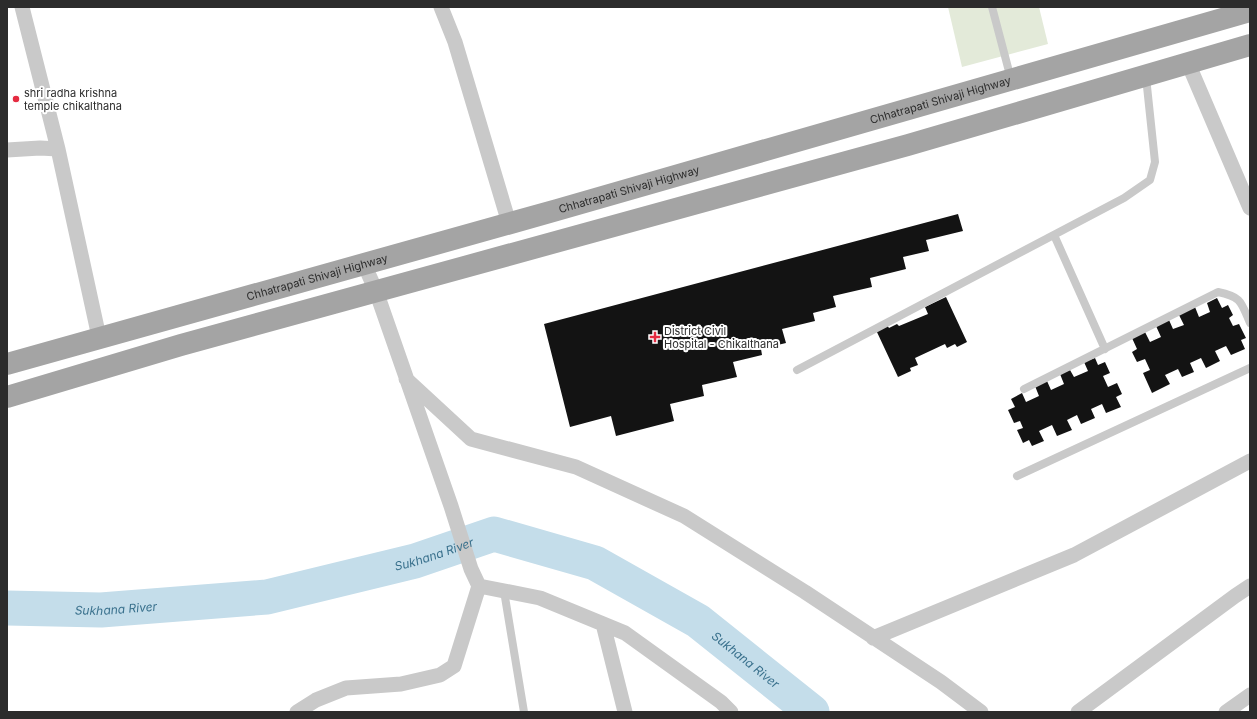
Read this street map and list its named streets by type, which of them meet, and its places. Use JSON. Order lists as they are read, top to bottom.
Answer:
{
  "streets": {
    "main road": ["Chhatrapati Shivaji Highway"]
  },
  "water": ["Sukhana River"],
  "places": {
    "other": ["shri radha krishna temple chikalthana"],
    "health": ["District Civil Hospital - Chikalthana"]
  }
}
